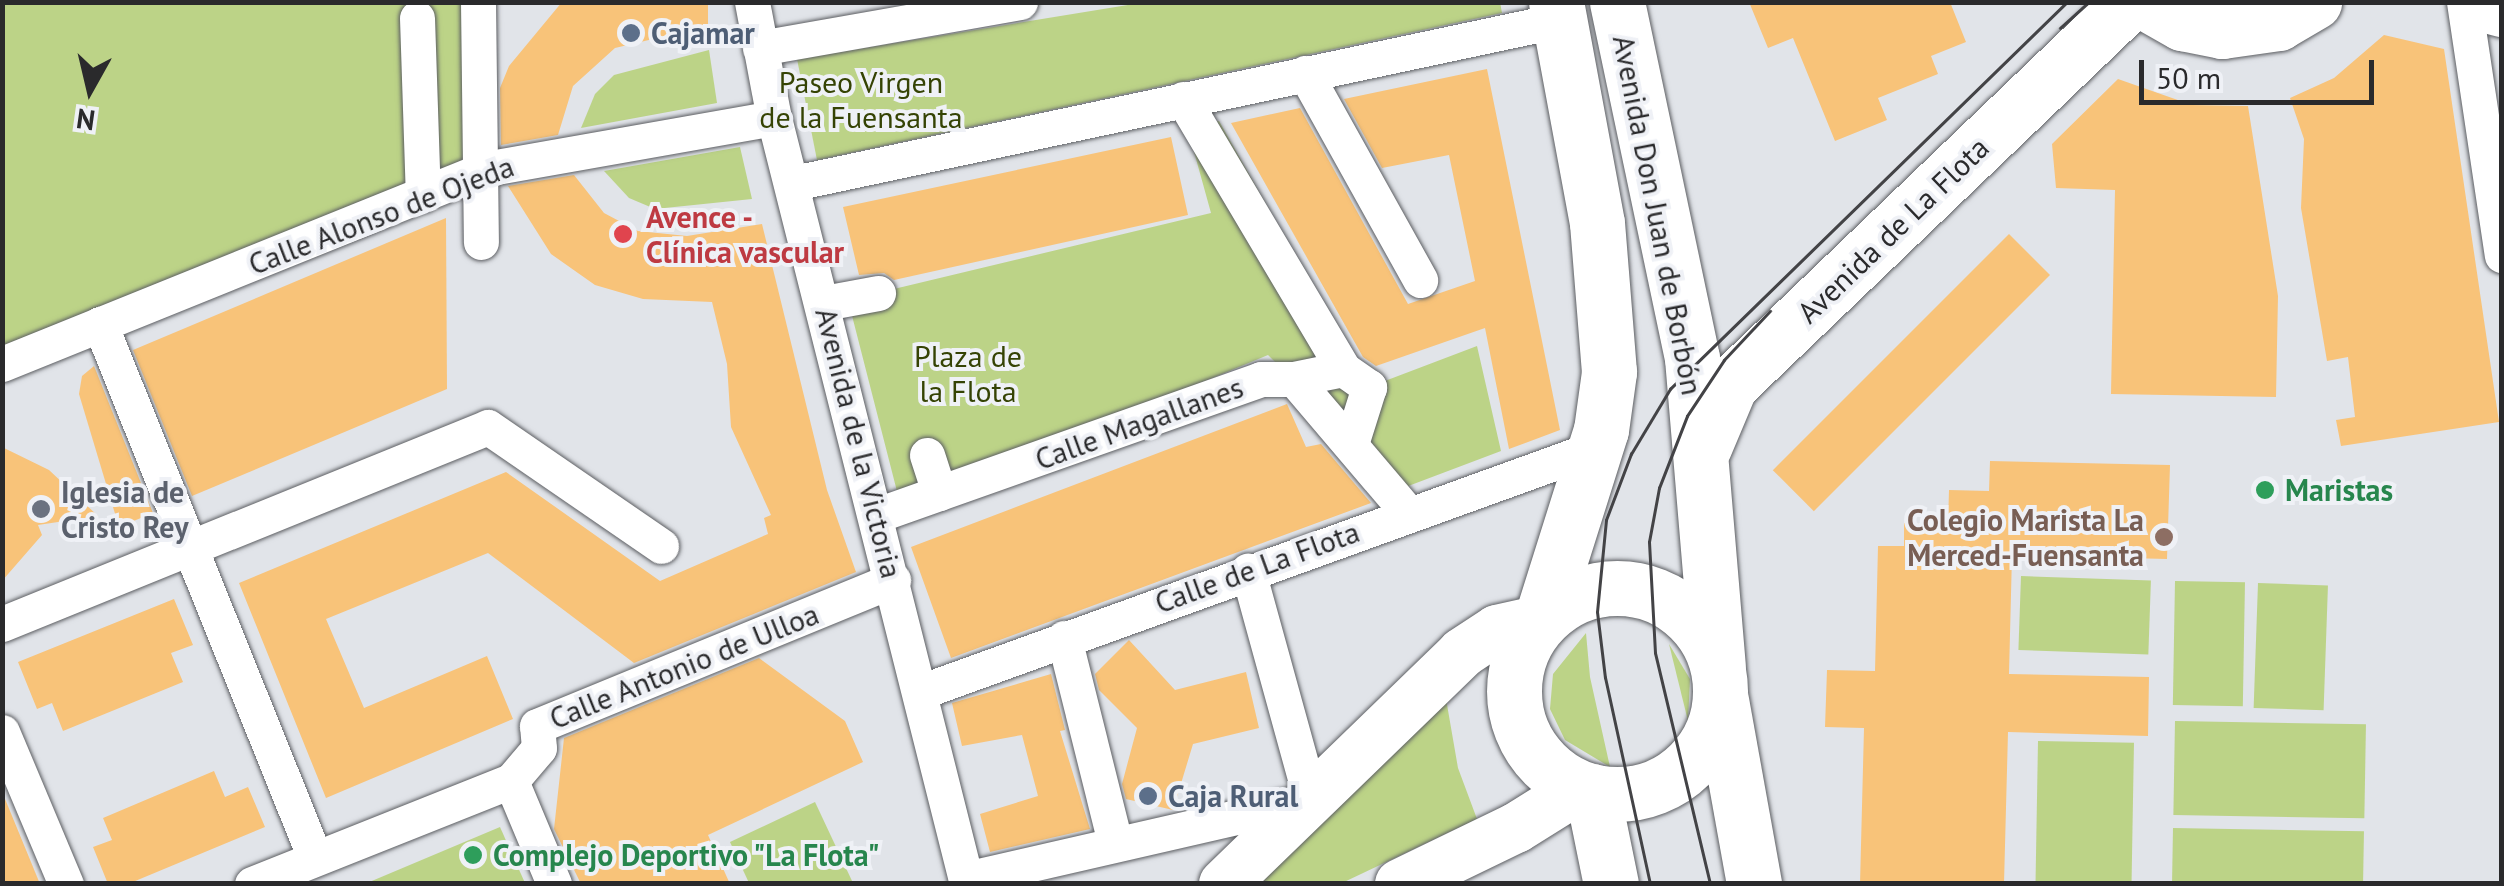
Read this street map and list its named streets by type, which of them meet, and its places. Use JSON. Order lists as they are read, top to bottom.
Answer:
{
  "streets": {
    "main road": ["Avenida Don Juan de Borbón", "Avenida de La Flota"],
    "street": [
      "Calle Alonso de Ojeda",
      "Calle Magallanes",
      "Avenida de la Victoria",
      "Calle de La Flota",
      "Calle Antonio de Ulloa"
    ]
  },
  "crossings": [
    ["Calle Alonso de Ojeda", "Avenida de la Victoria"],
    ["Avenida Don Juan de Borbón", "Avenida de La Flota"],
    ["Avenida Don Juan de Borbón", "Calle de La Flota"],
    ["Calle Magallanes", "Avenida de la Victoria"],
    ["Avenida de la Victoria", "Calle de La Flota"],
    ["Avenida de la Victoria", "Calle Antonio de Ulloa"]
  ],
  "parks": ["Paseo Virgen de la Fuensanta", "Plaza de la Flota"],
  "places": [
    "Cajamar",
    "Avence - Clínica vascular",
    "Maristas",
    "Iglesia de Cristo Rey",
    "Colegio Marista La Merced-Fuensanta",
    "Caja Rural",
    "Complejo Deportivo \"La Flota\""
  ],
  "scale_bar": "50 m",
  "north": "bottom"
}
